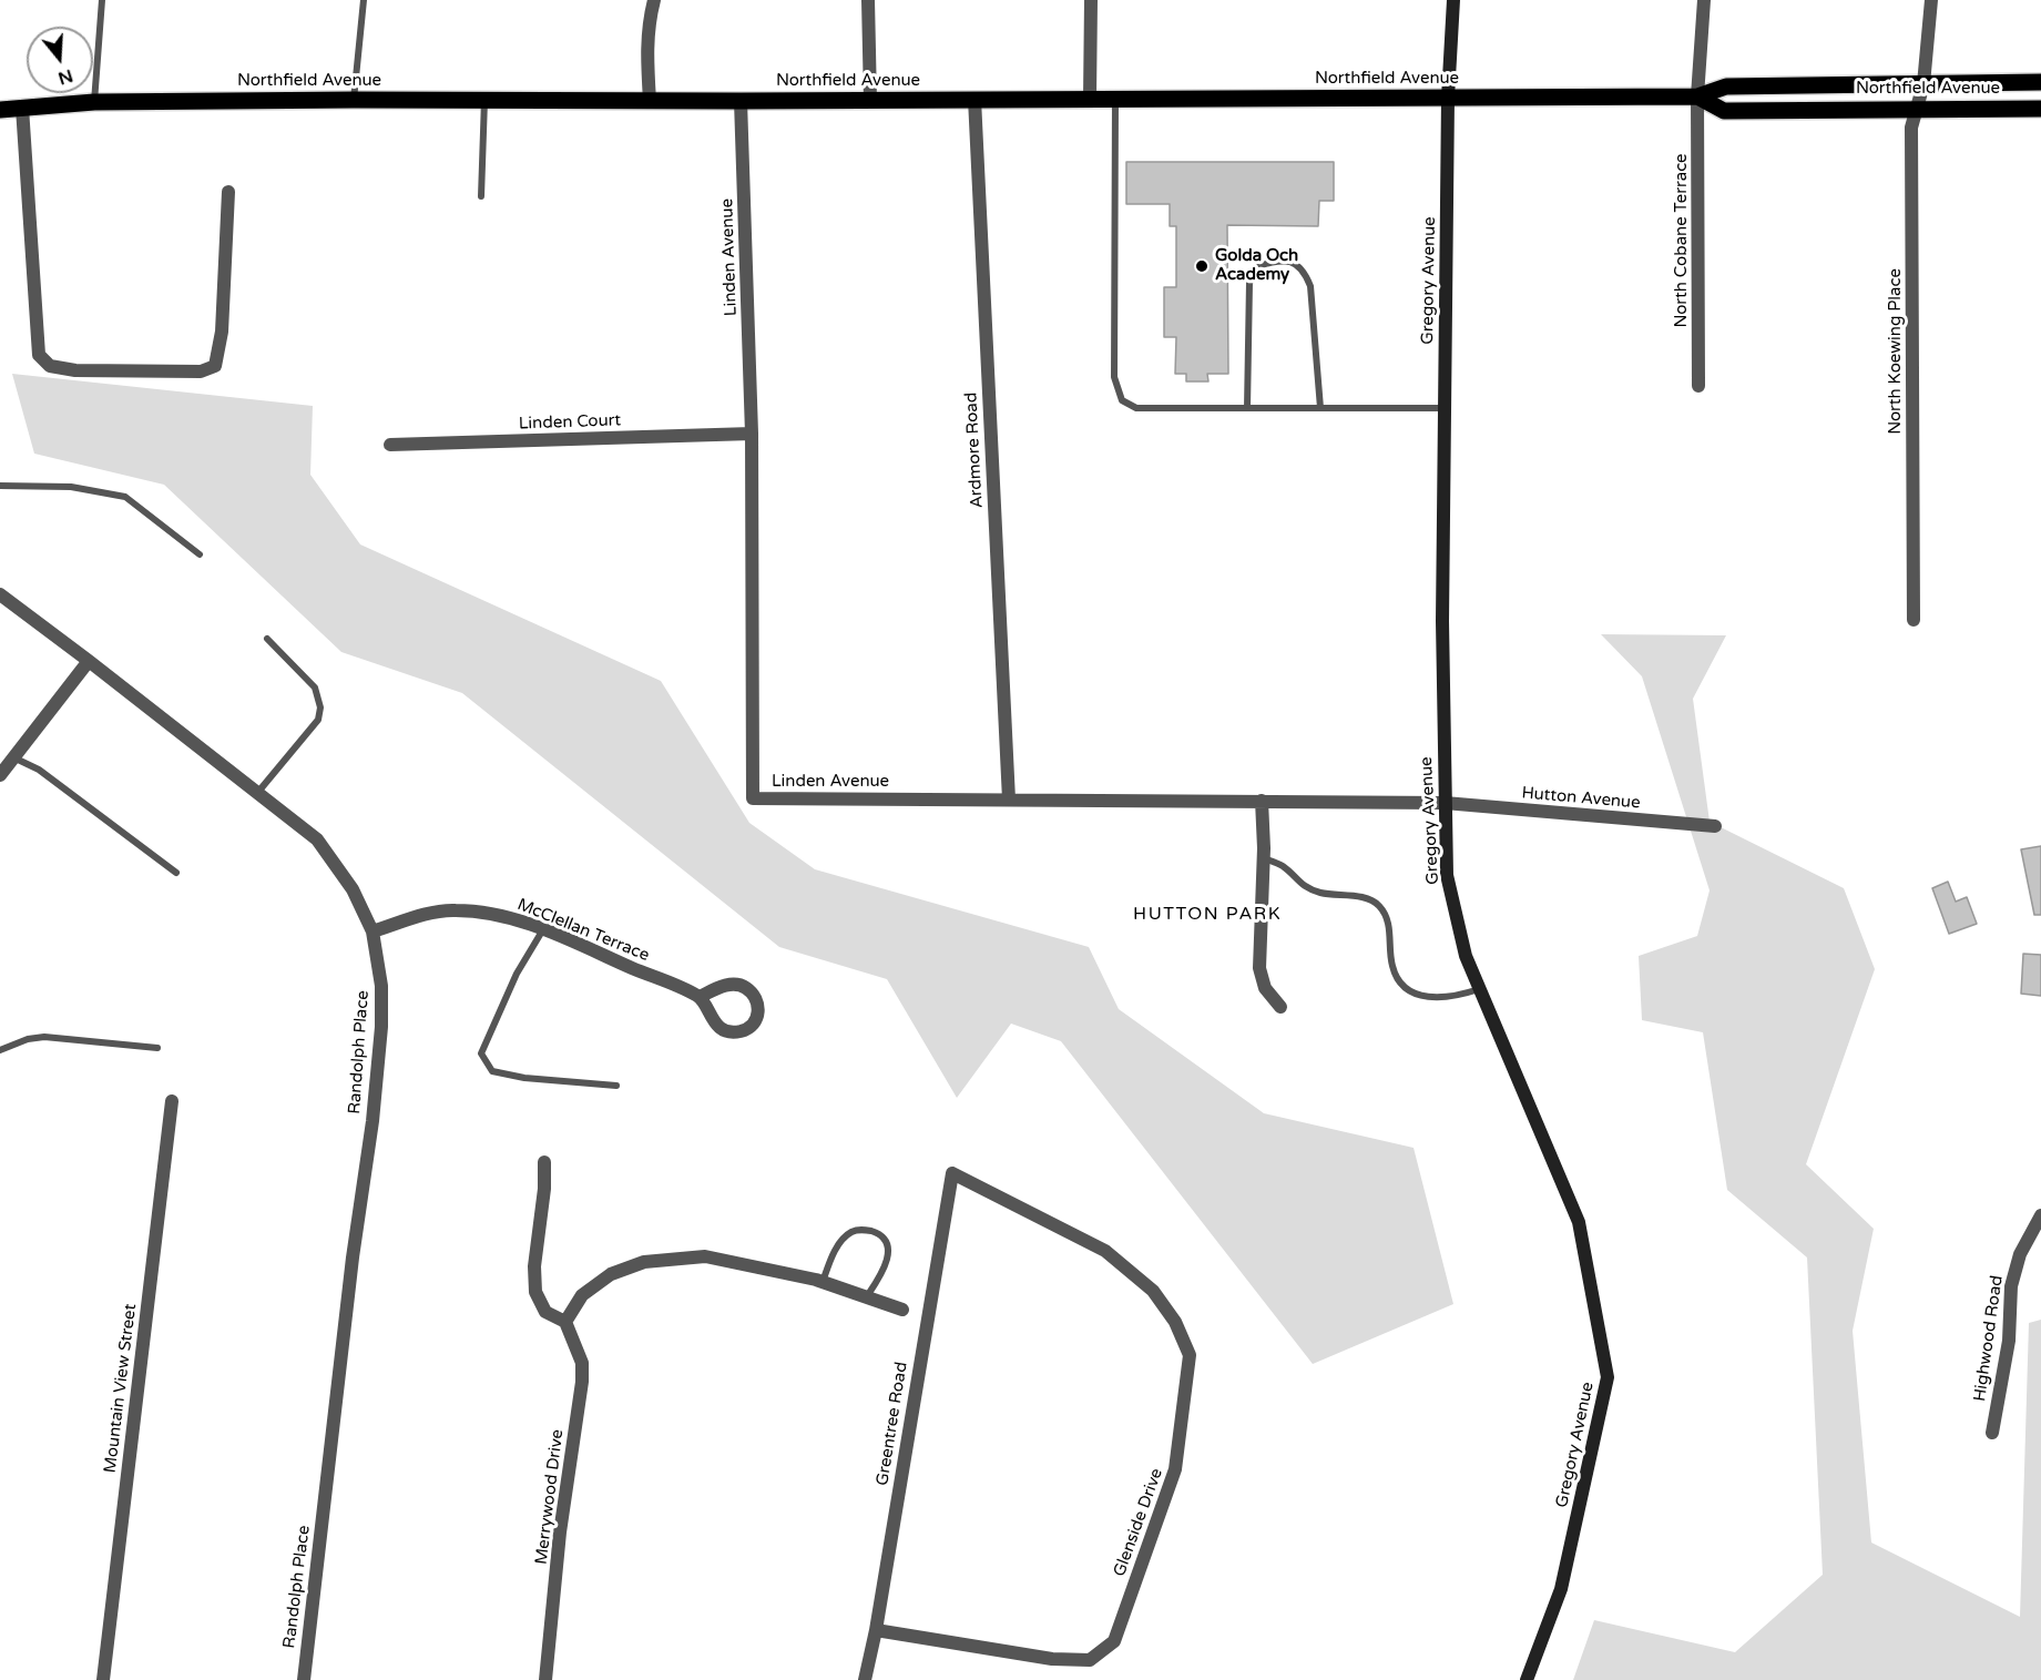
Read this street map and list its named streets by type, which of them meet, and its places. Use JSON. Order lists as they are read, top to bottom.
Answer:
{
  "streets": {
    "main road": ["Northfield Avenue", "Gregory Avenue"],
    "street": [
      "North Cobane Terrace",
      "Linden Avenue",
      "North Koewing Place",
      "Linden Court",
      "Ardmore Road",
      "Hutton Avenue",
      "McClellan Terrace",
      "Randolph Place",
      "Highwood Road",
      "Mountain View Street",
      "Greentree Road",
      "Merrywood Drive",
      "Glenside Drive"
    ]
  },
  "crossings": [
    ["Northfield Avenue", "North Cobane Terrace"],
    ["Northfield Avenue", "Linden Avenue"],
    ["Northfield Avenue", "Gregory Avenue"],
    ["Northfield Avenue", "North Koewing Place"],
    ["Northfield Avenue", "Ardmore Road"],
    ["Linden Avenue", "Gregory Avenue"],
    ["Linden Avenue", "Linden Court"],
    ["Linden Avenue", "Ardmore Road"],
    ["Linden Avenue", "Hutton Avenue"],
    ["Gregory Avenue", "Hutton Avenue"],
    ["McClellan Terrace", "Randolph Place"],
    ["Greentree Road", "Glenside Drive"]
  ],
  "districts": ["HUTTON PARK"],
  "places": ["Golda Och Academy"],
  "north": "bottom"
}
